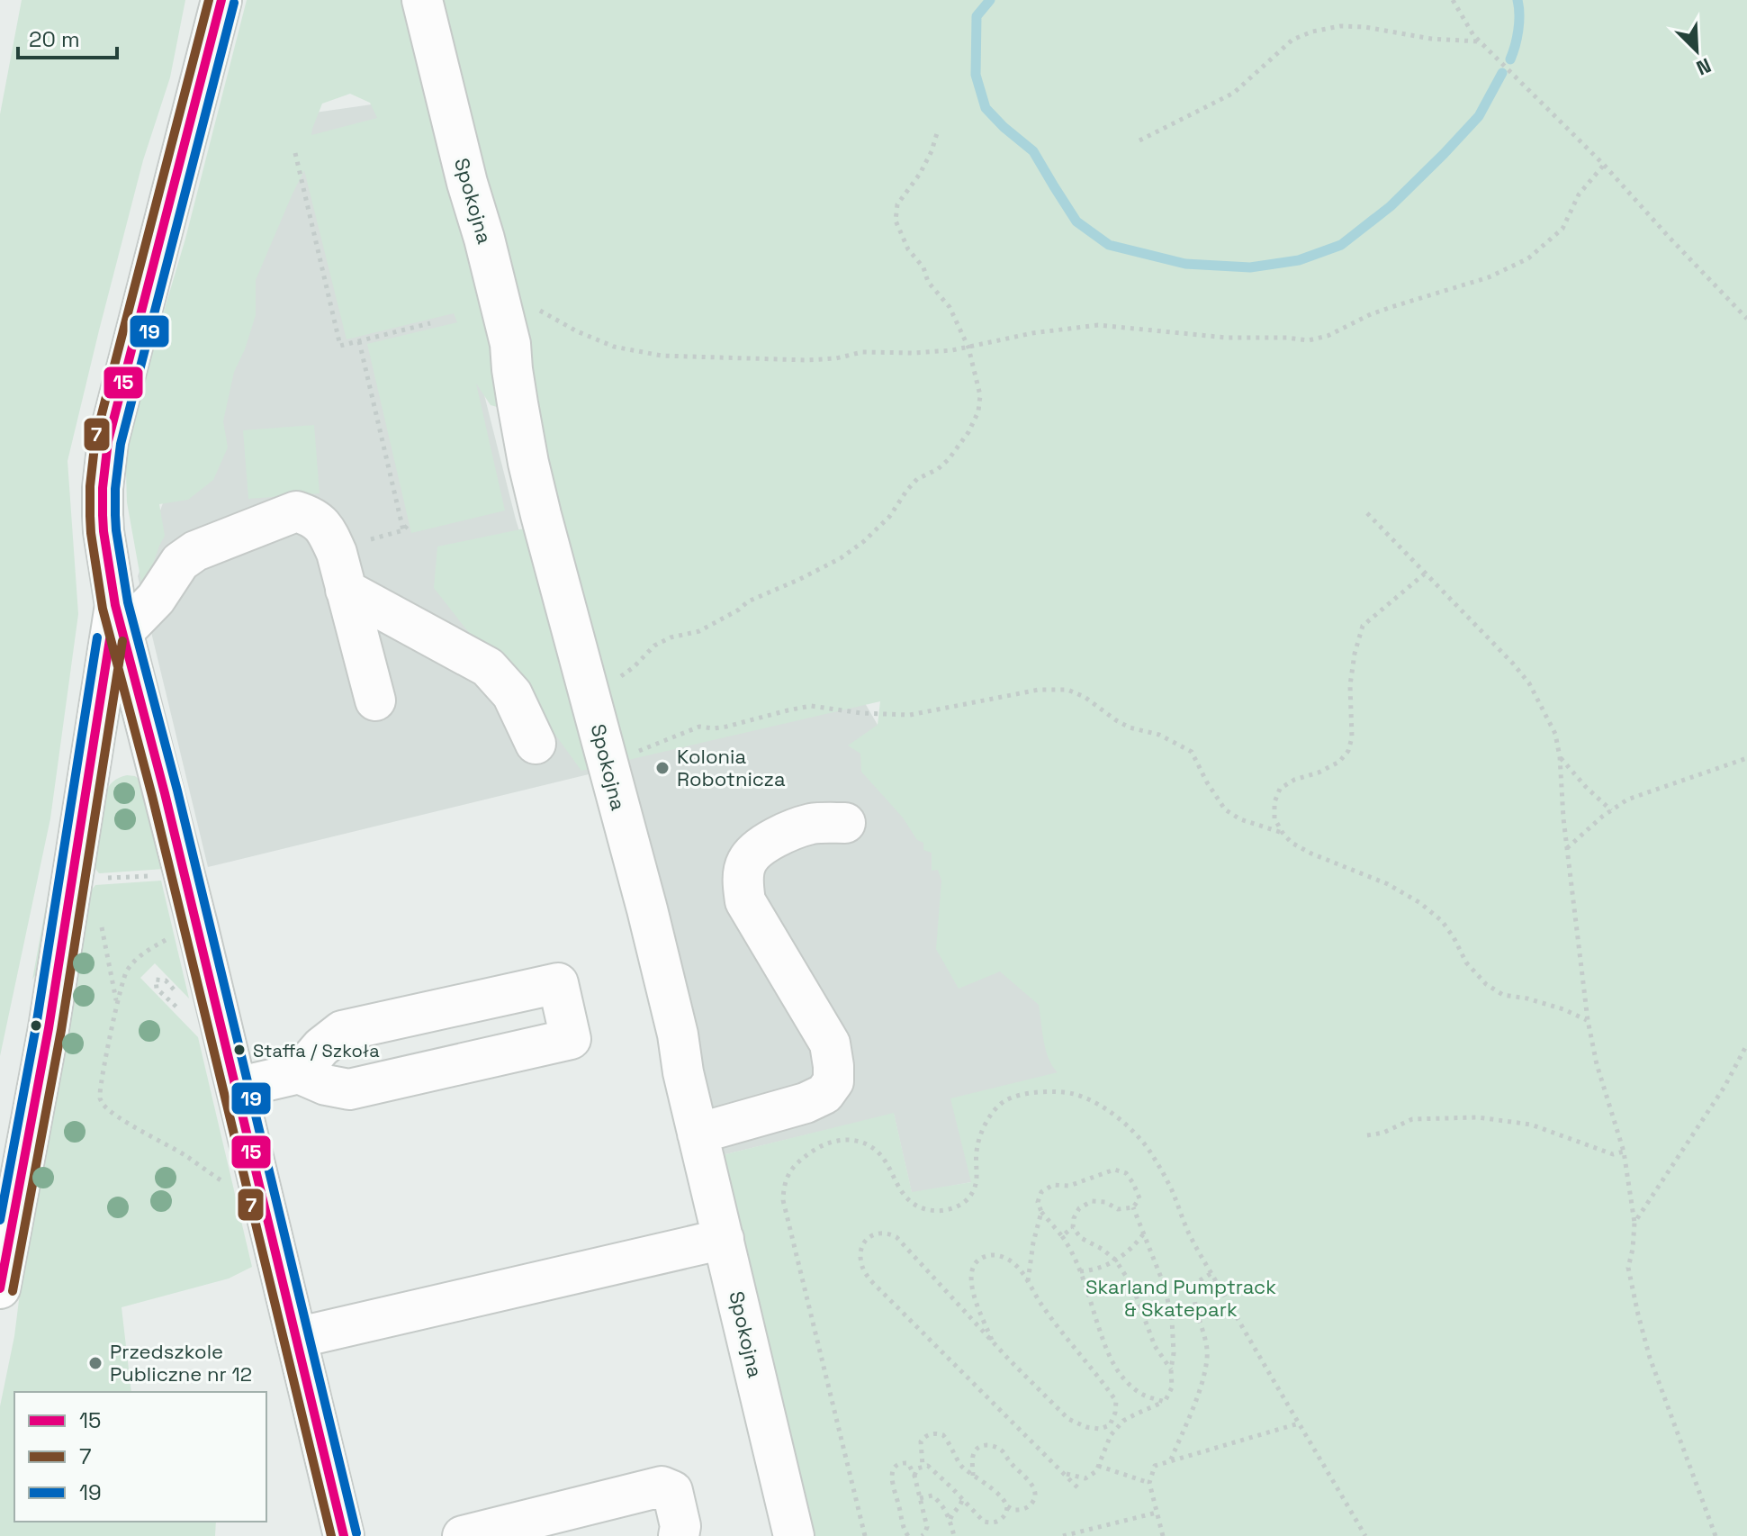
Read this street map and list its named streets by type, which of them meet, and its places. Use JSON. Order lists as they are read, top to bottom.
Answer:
{
  "streets": {
    "street": ["Spokojna"]
  },
  "parks": ["Skarland Pumptrack & Skatepark"],
  "places": ["Kolonia Robotnicza", "Staffa / Szkoła", "Przedszkole Publiczne nr 12"],
  "lines": ["transit line 15", "transit line 7", "transit line 19"],
  "legend": ["15", "7", "19"],
  "scale_bar": "20 m",
  "north": "bottom right"
}
